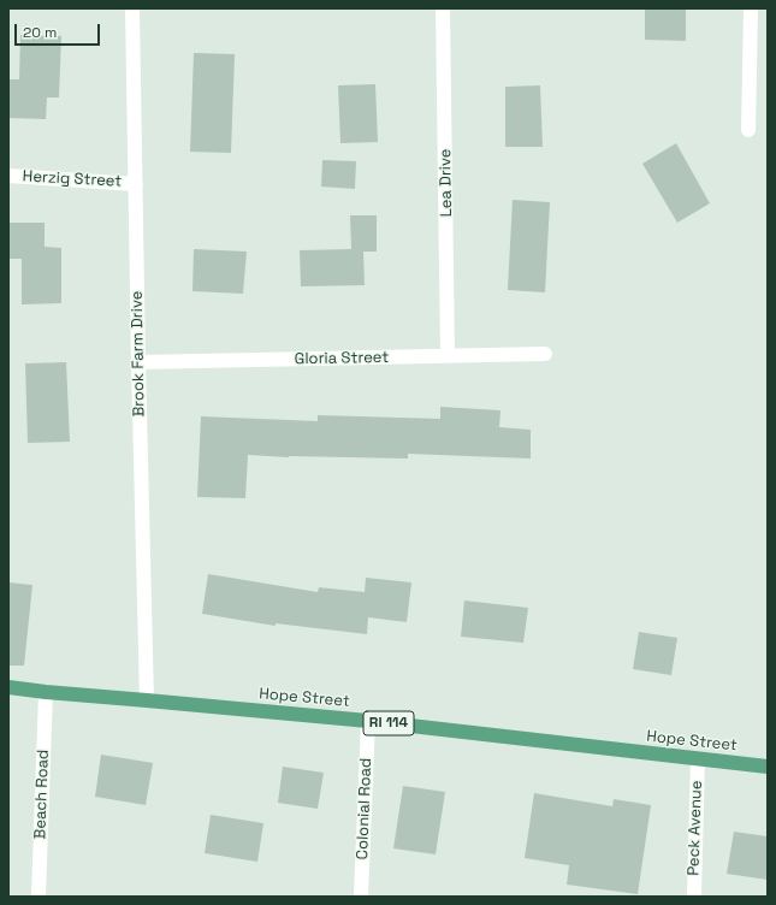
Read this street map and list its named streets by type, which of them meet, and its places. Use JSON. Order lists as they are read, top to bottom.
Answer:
{
  "streets": {
    "main road": ["Hope Street", "RI 114"],
    "street": [
      "Herzig Street",
      "Lea Drive",
      "Brook Farm Drive",
      "Gloria Street",
      "Beach Road",
      "Colonial Road",
      "Peck Avenue"
    ]
  },
  "crossings": [
    ["Herzig Street", "Brook Farm Drive"],
    ["Lea Drive", "Gloria Street"],
    ["Brook Farm Drive", "Gloria Street"],
    ["Brook Farm Drive", "Hope Street"],
    ["Hope Street", "Beach Road"],
    ["Hope Street", "Colonial Road"],
    ["Hope Street", "Peck Avenue"]
  ],
  "scale_bar": "20 m"
}
